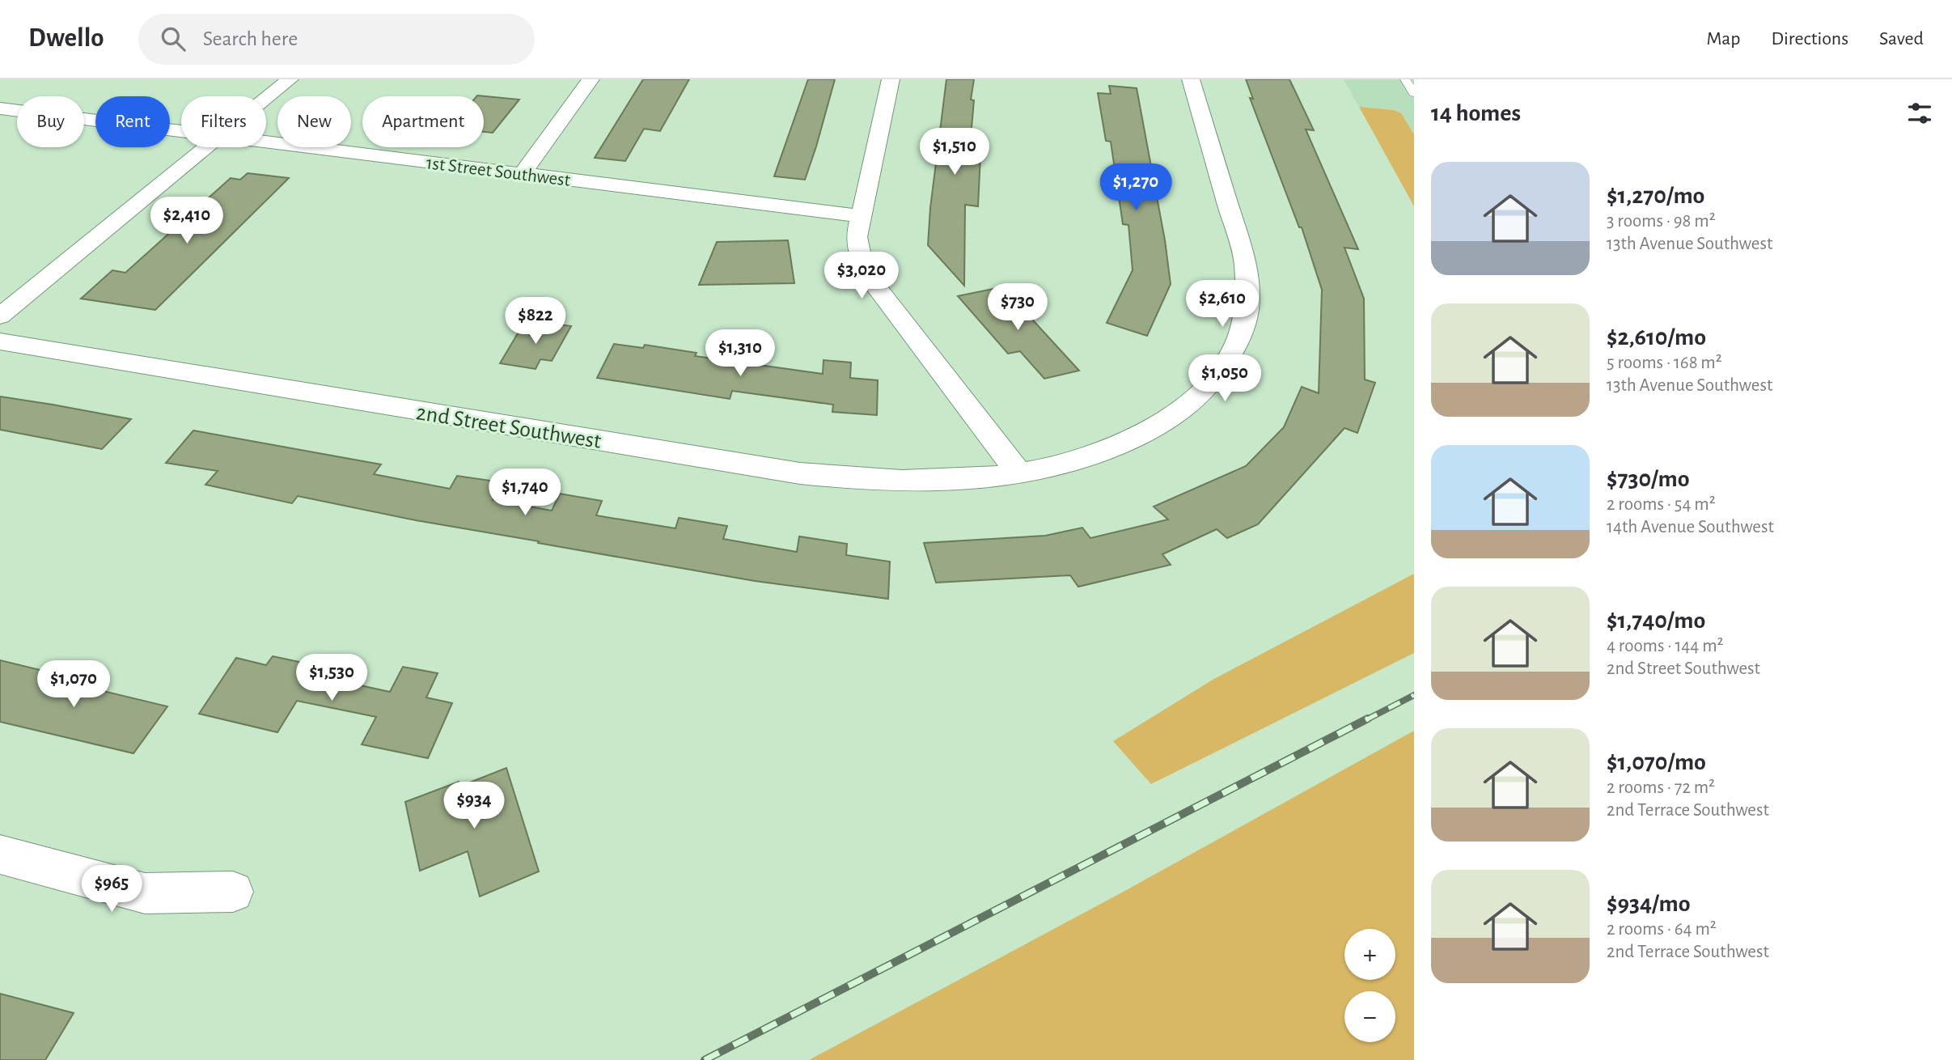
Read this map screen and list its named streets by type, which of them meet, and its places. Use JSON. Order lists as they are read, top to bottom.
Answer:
{
  "streets": {
    "street": ["1st Street Southwest", "2nd Street Southwest"]
  },
  "page": {
    "header": "Dwello",
    "search": "Search here",
    "nav": ["Map", "Directions", "Saved"],
    "heading": "14 homes",
    "chip": [
      "Buy",
      "Rent",
      "Filters",
      "New",
      "Apartment"
    ],
    "price": [
      "$1,510",
      "$1,270",
      "$2,410",
      "$3,020",
      "$2,610",
      "$730",
      "$822",
      "$1,310",
      "$1,050",
      "$1,740",
      "$1,530",
      "$1,070",
      "$934",
      "$965"
    ],
    "list": [
      {
        "name": "$1,270/mo",
        "note": "3 rooms · 98 m² · 13th Avenue Southwest"
      },
      {
        "name": "$2,610/mo",
        "note": "5 rooms · 168 m² · 13th Avenue Southwest"
      },
      {
        "name": "$730/mo",
        "note": "2 rooms · 54 m² · 14th Avenue Southwest"
      },
      {
        "name": "$1,740/mo",
        "note": "4 rooms · 144 m² · 2nd Street Southwest"
      },
      {
        "name": "$1,070/mo",
        "note": "2 rooms · 72 m² · 2nd Terrace Southwest"
      },
      {
        "name": "$934/mo",
        "note": "2 rooms · 64 m² · 2nd Terrace Southwest"
      }
    ],
    "map_buttons": ["+", "−"]
  }
}
